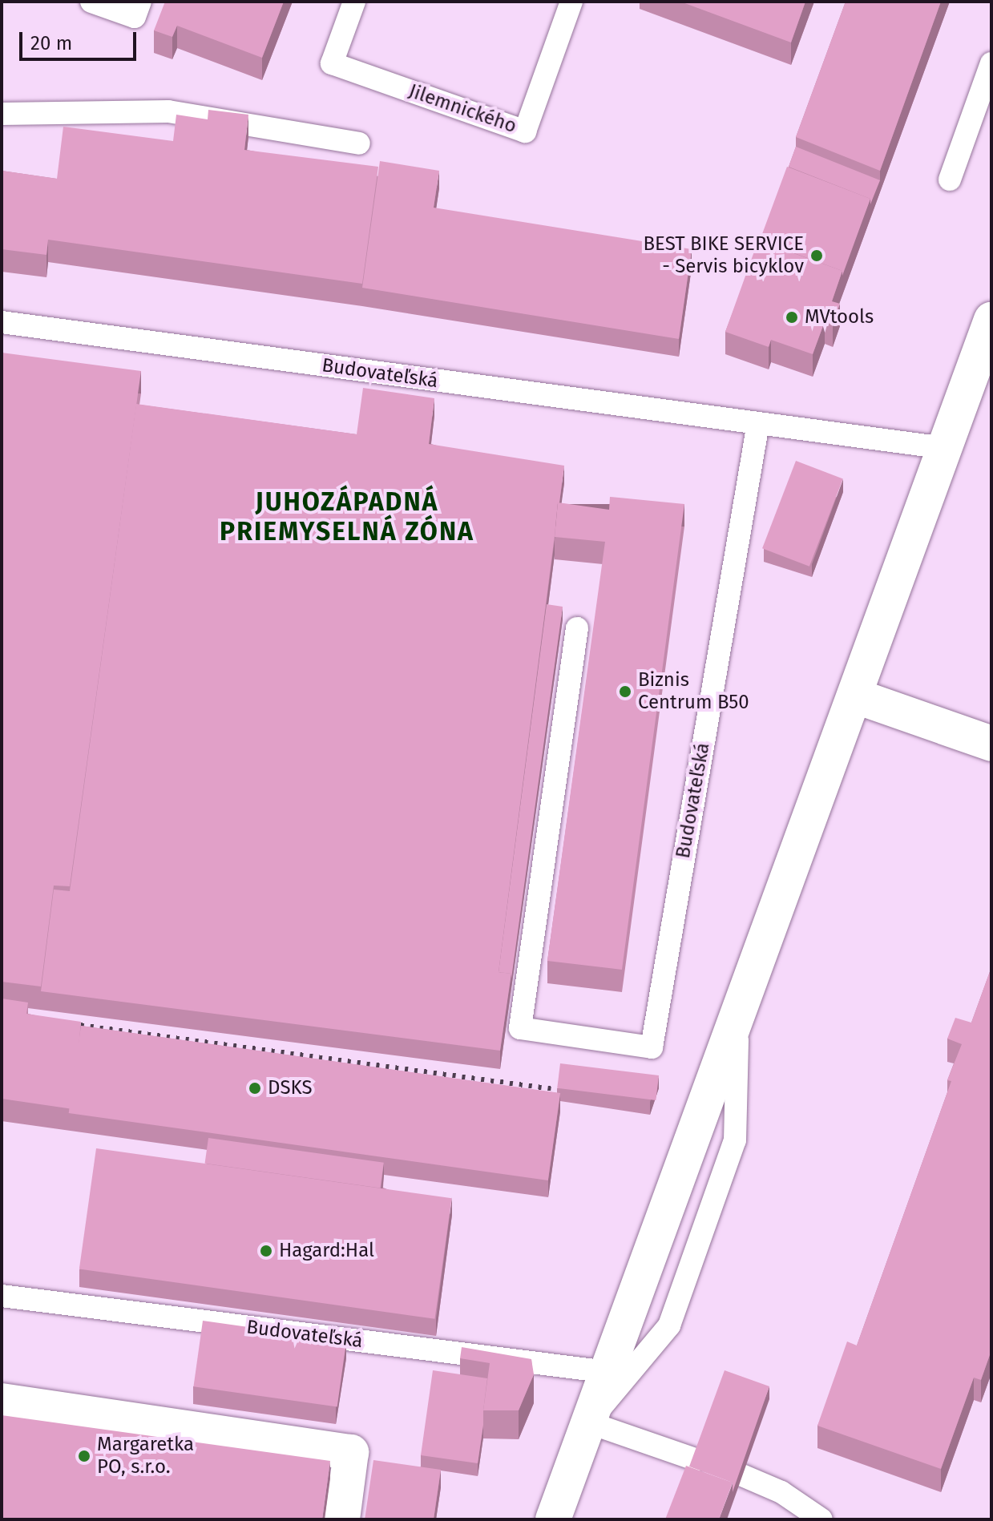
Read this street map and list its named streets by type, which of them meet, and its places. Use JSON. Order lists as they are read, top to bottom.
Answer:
{
  "streets": {
    "lane": ["Jilemnického", "Budovateľská"]
  },
  "districts": ["JUHOZÁPADNÁ PRIEMYSELNÁ ZÓNA"],
  "places": [
    "BEST BIKE SERVICE - Servis bicyklov",
    "MVtools",
    "Biznis Centrum B50",
    "DSKS",
    "Hagard:Hal",
    "Margaretka PO, s.r.o."
  ],
  "scale_bar": "20 m"
}
